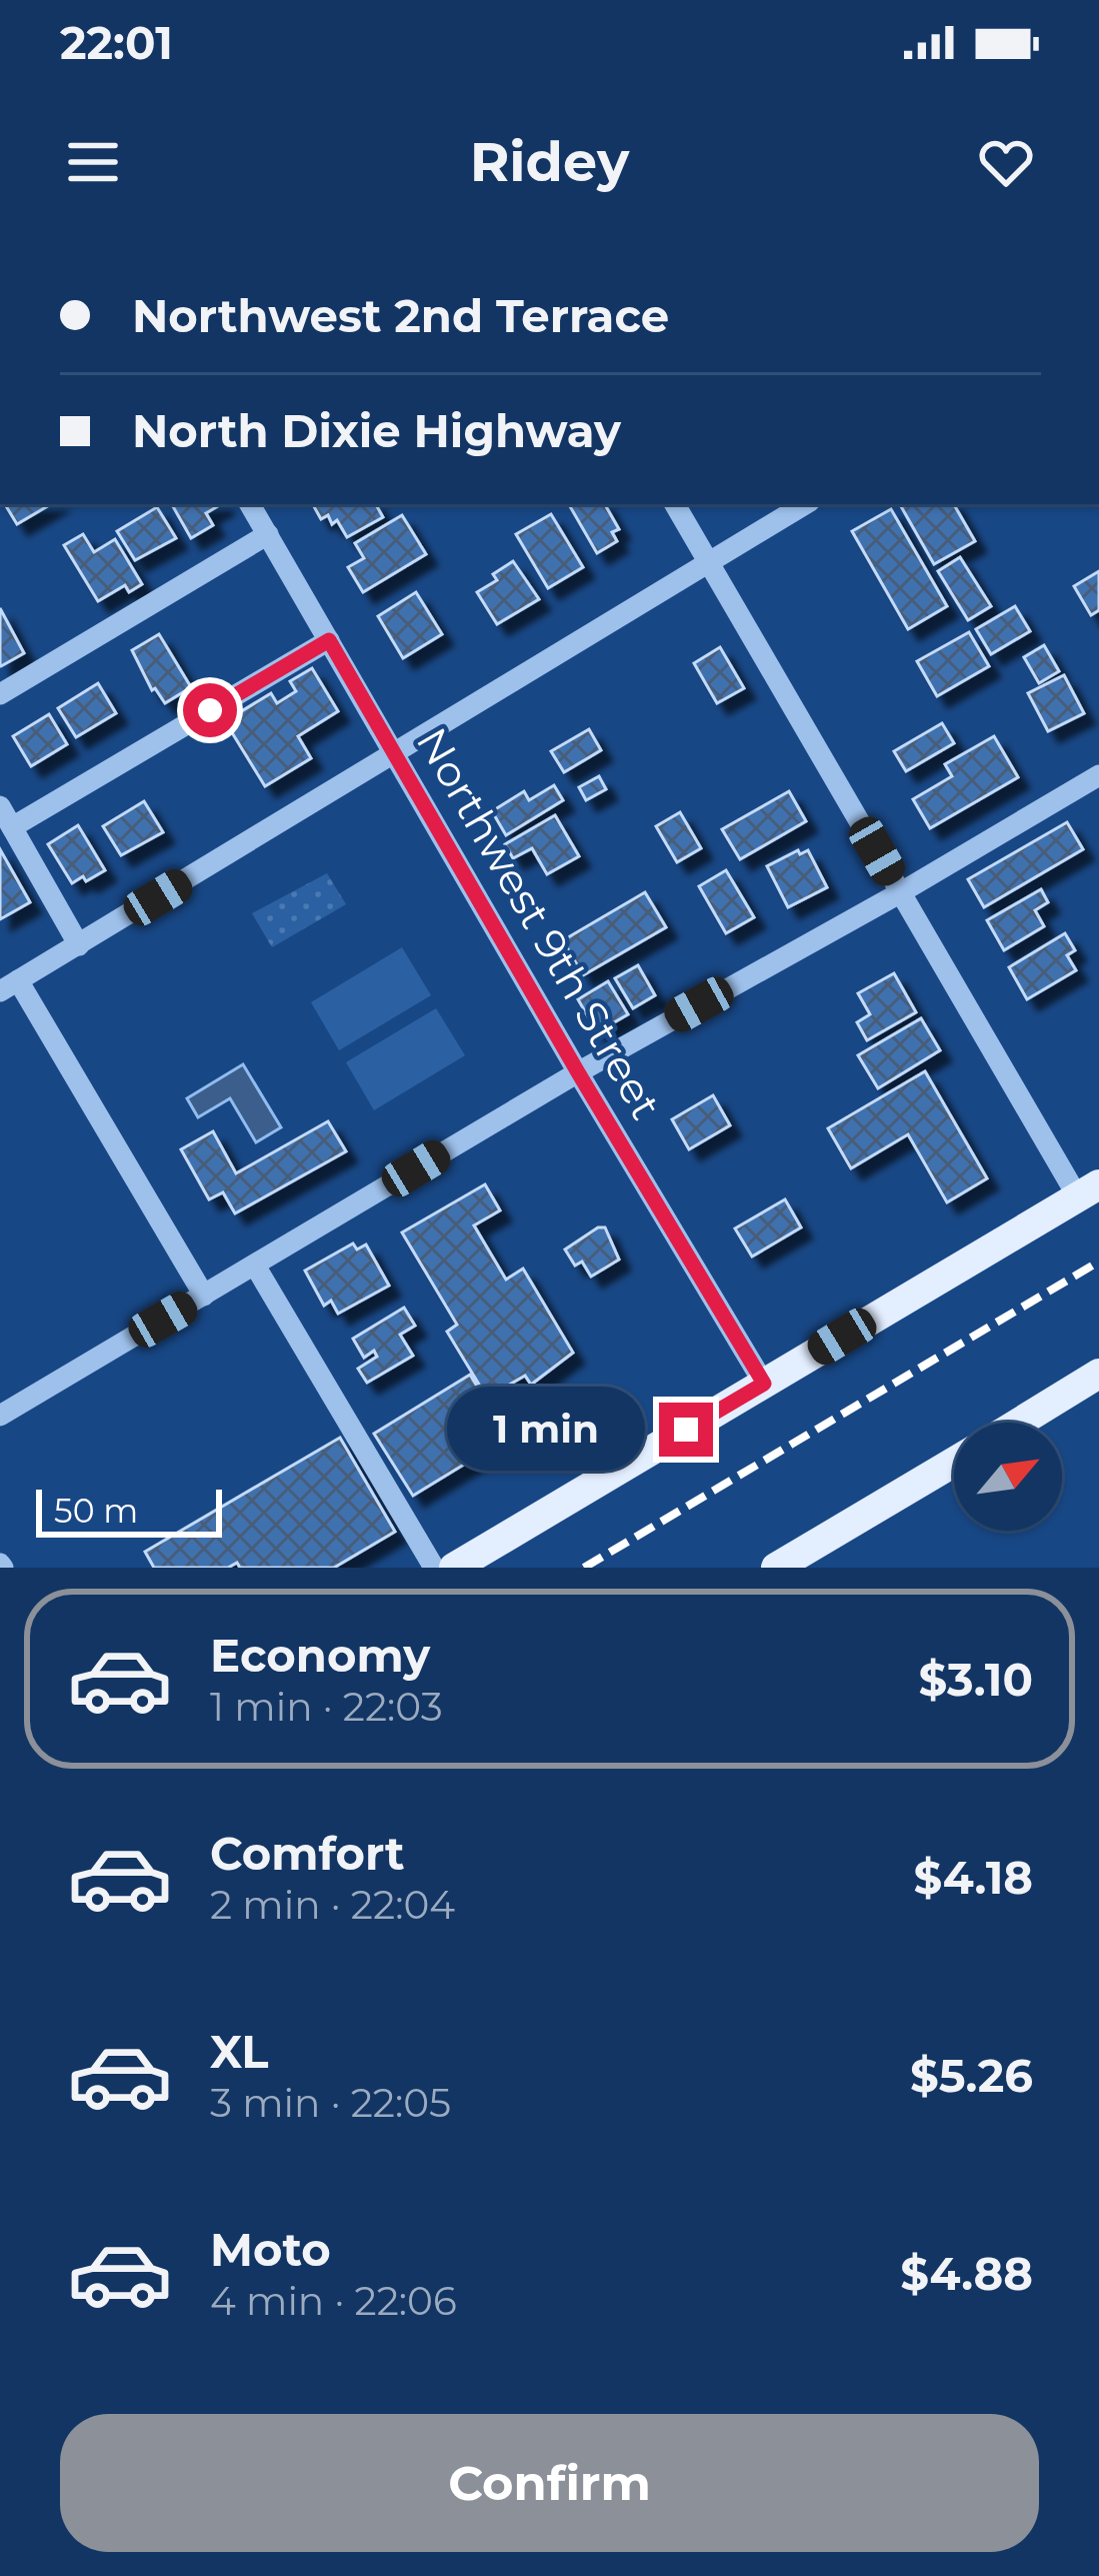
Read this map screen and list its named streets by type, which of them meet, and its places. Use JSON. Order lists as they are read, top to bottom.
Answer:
{
  "streets": {
    "street": ["Northwest 9th Street"]
  },
  "scale_bar": "50 m",
  "north": "top right",
  "page": {
    "status": "22:01",
    "header": "Ridey",
    "banner": ["Northwest 2nd Terrace", "North Dixie Highway"],
    "bubble": "1 min",
    "scale": "50 m",
    "list": [
      {
        "name": "Economy",
        "note": "1 min · 22:03",
        "value": "$3.10"
      },
      {
        "name": "Comfort",
        "note": "2 min · 22:04",
        "value": "$4.18"
      },
      {
        "name": "XL",
        "note": "3 min · 22:05",
        "value": "$5.26"
      },
      {
        "name": "Moto",
        "note": "4 min · 22:06",
        "value": "$4.88"
      }
    ],
    "buttons": "Confirm"
  }
}
